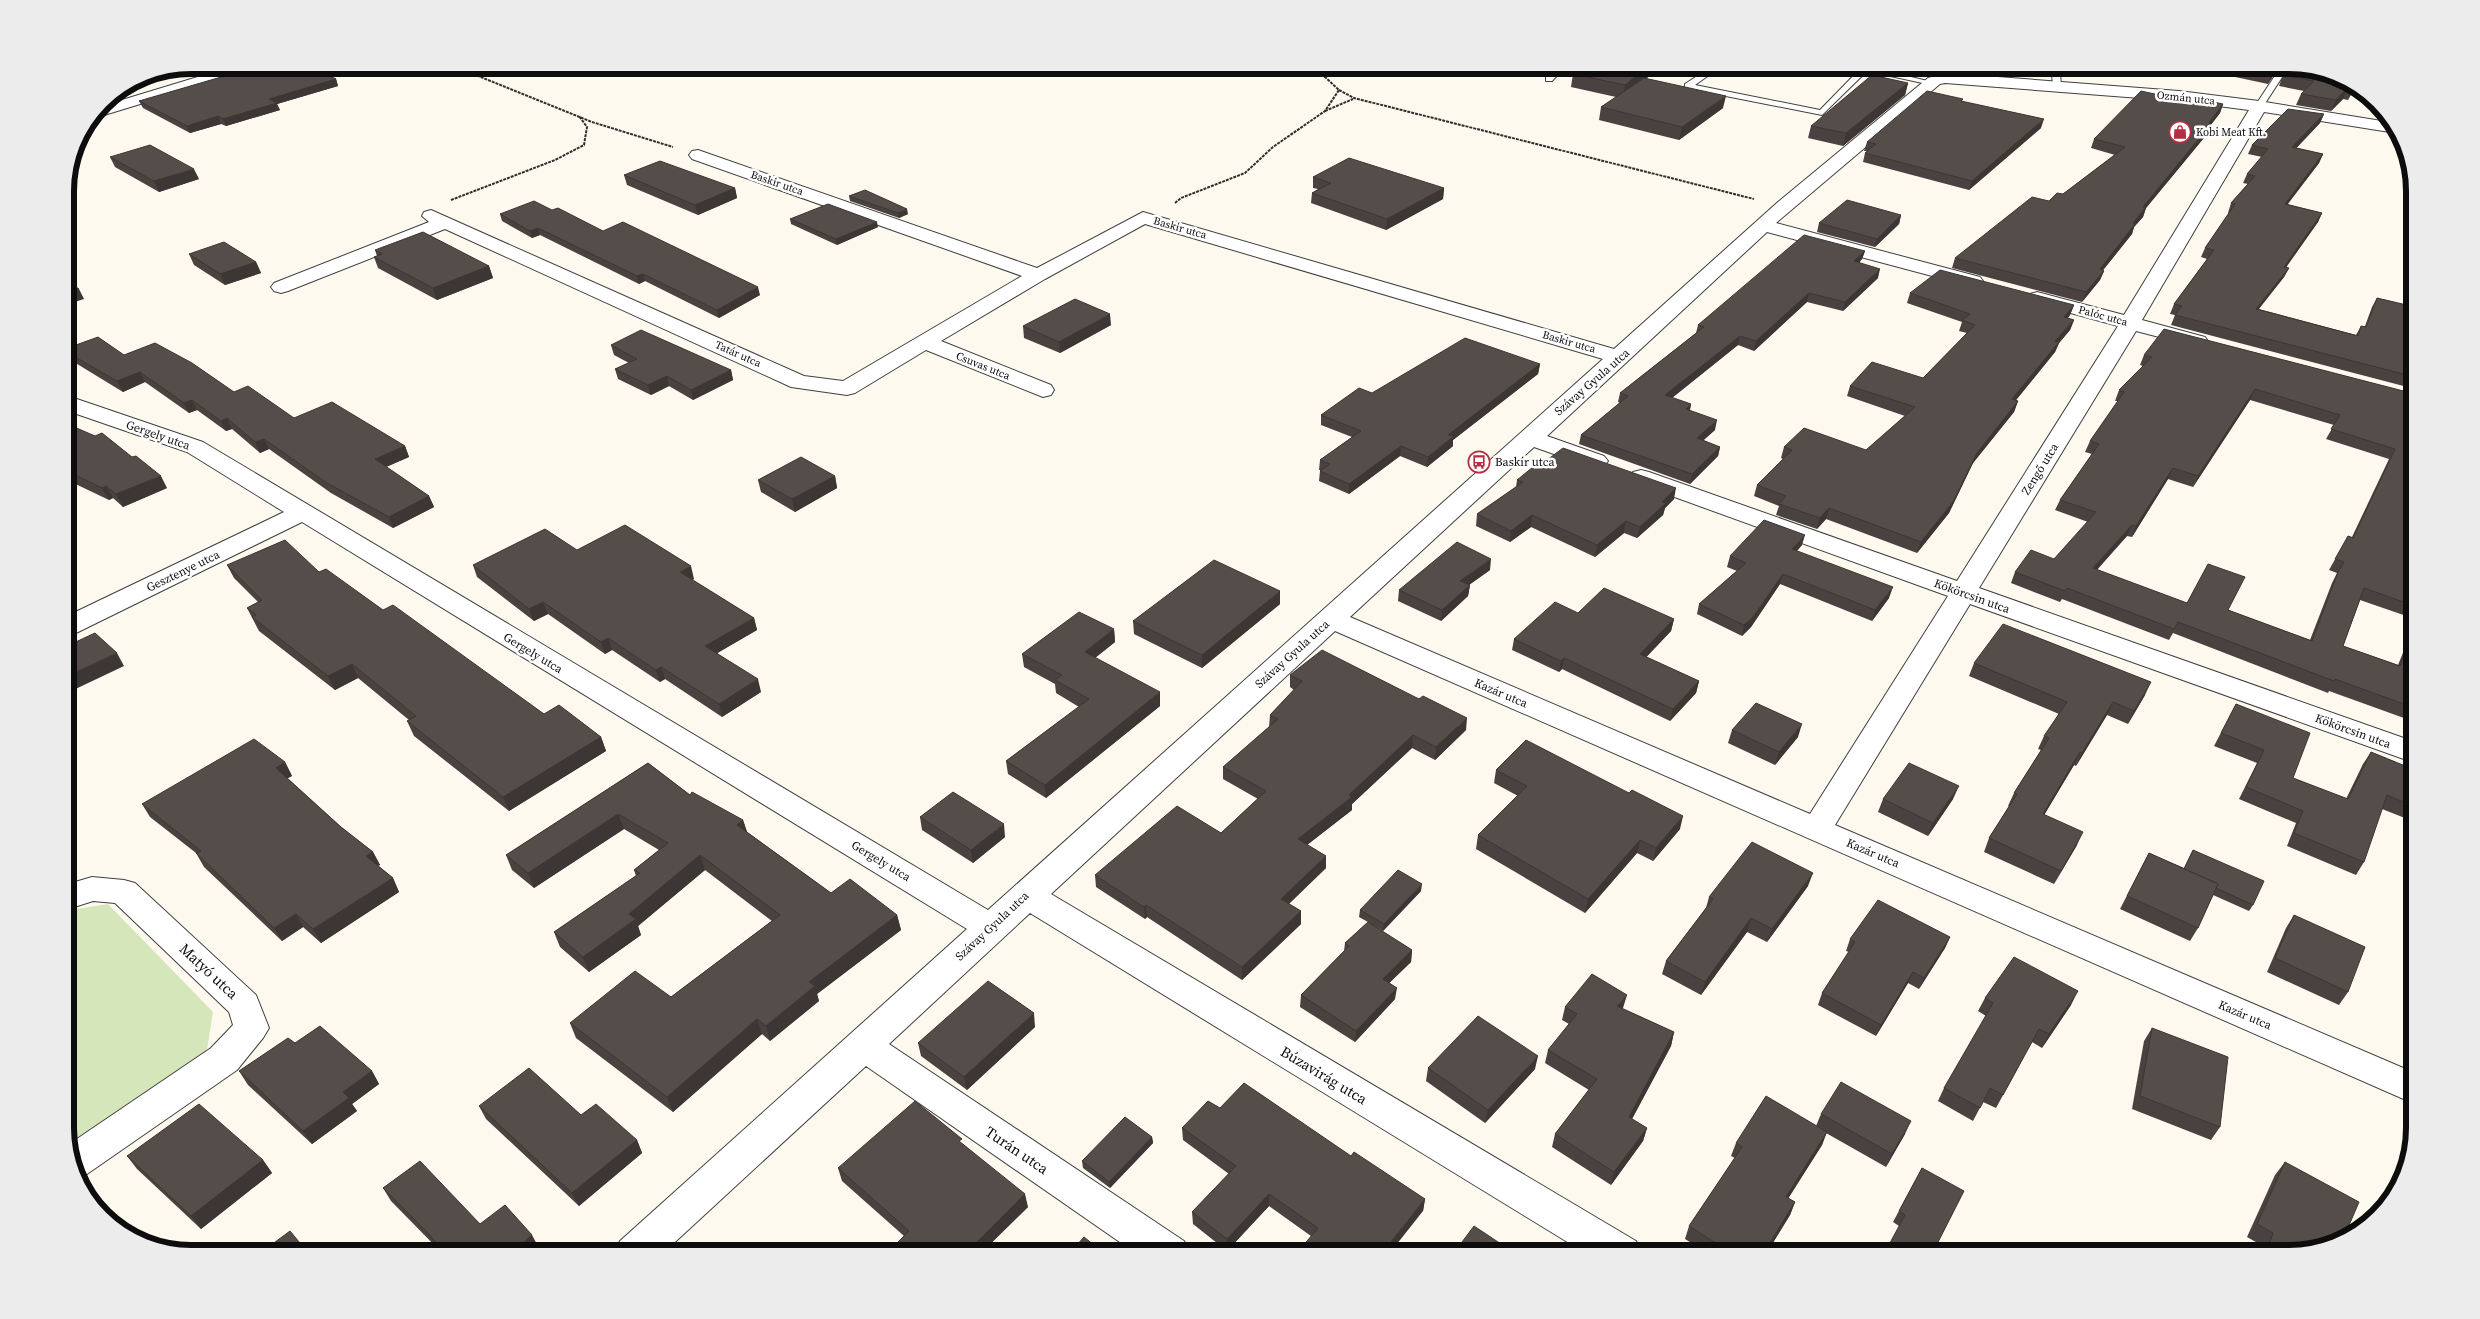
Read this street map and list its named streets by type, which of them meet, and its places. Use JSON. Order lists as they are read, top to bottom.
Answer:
{
  "streets": {
    "street": [
      "Ozmán utca",
      "Baskir utca",
      "Palóc utca",
      "Tatár utca",
      "Csuvas utca",
      "Szávay Gyula utca",
      "Gergely utca",
      "Zengő utca",
      "Gesztenye utca",
      "Kökörcsin utca",
      "Kazár utca",
      "Matyó utca",
      "Búzavirág utca",
      "Turán utca"
    ]
  },
  "crossings": [
    ["Ozmán utca", "Zengő utca"],
    ["Baskir utca", "Tatár utca"],
    ["Baskir utca", "Szávay Gyula utca"],
    ["Palóc utca", "Szávay Gyula utca"],
    ["Palóc utca", "Zengő utca"],
    ["Tatár utca", "Csuvas utca"],
    ["Szávay Gyula utca", "Gergely utca"],
    ["Szávay Gyula utca", "Kökörcsin utca"],
    ["Szávay Gyula utca", "Kazár utca"],
    ["Szávay Gyula utca", "Búzavirág utca"],
    ["Szávay Gyula utca", "Turán utca"],
    ["Gergely utca", "Gesztenye utca"],
    ["Zengő utca", "Kökörcsin utca"],
    ["Zengő utca", "Kazár utca"]
  ],
  "places": {
    "shop": ["Kobi Meat Kft."],
    "bus stop": ["Baskír utca"]
  }
}
